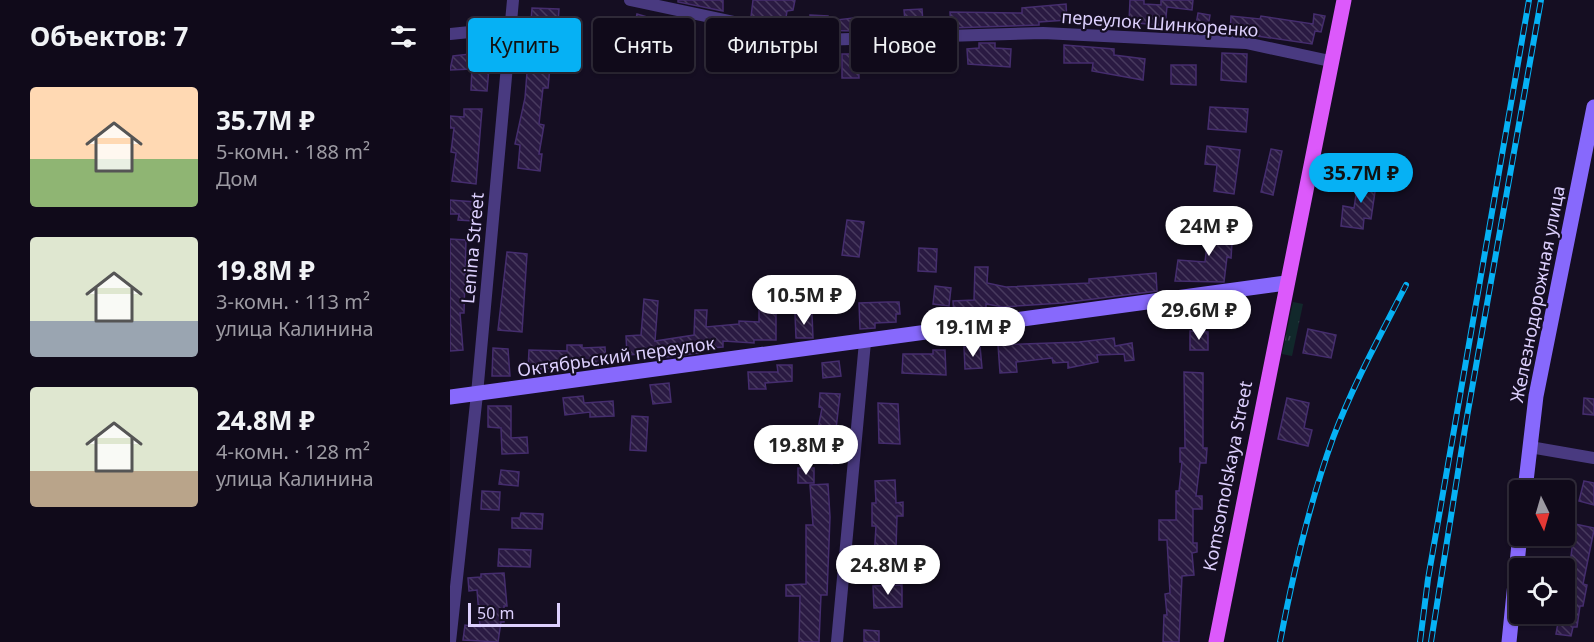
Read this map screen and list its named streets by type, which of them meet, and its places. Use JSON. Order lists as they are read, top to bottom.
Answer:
{
  "streets": {
    "main road": ["Komsomolskaya Street"],
    "street": [
      "переулок Шинкоренко",
      "Lenina Street",
      "Железнодорожная улица",
      "Октябрьский переулок"
    ]
  },
  "crossings": [
    ["переулок Шинкоренко", "Komsomolskaya Street"],
    ["Lenina Street", "Октябрьский переулок"],
    ["Октябрьский переулок", "Komsomolskaya Street"]
  ],
  "scale_bar": "50 m",
  "north": "bottom",
  "page": {
    "heading": "Объектов: 7",
    "chip": [
      "Купить",
      "Снять",
      "Фильтры",
      "Новое"
    ],
    "list": [
      {
        "name": "35.7M ₽",
        "note": "5-комн. · 188 m² · Дом"
      },
      {
        "name": "19.8M ₽",
        "note": "3-комн. · 113 m² · улица Калинина"
      },
      {
        "name": "24.8M ₽",
        "note": "4-комн. · 128 m² · улица Калинина"
      }
    ],
    "price": [
      "35.7M ₽",
      "24M ₽",
      "10.5M ₽",
      "29.6M ₽",
      "19.1M ₽",
      "19.8M ₽",
      "24.8M ₽"
    ],
    "scale": "50 m"
  }
}
